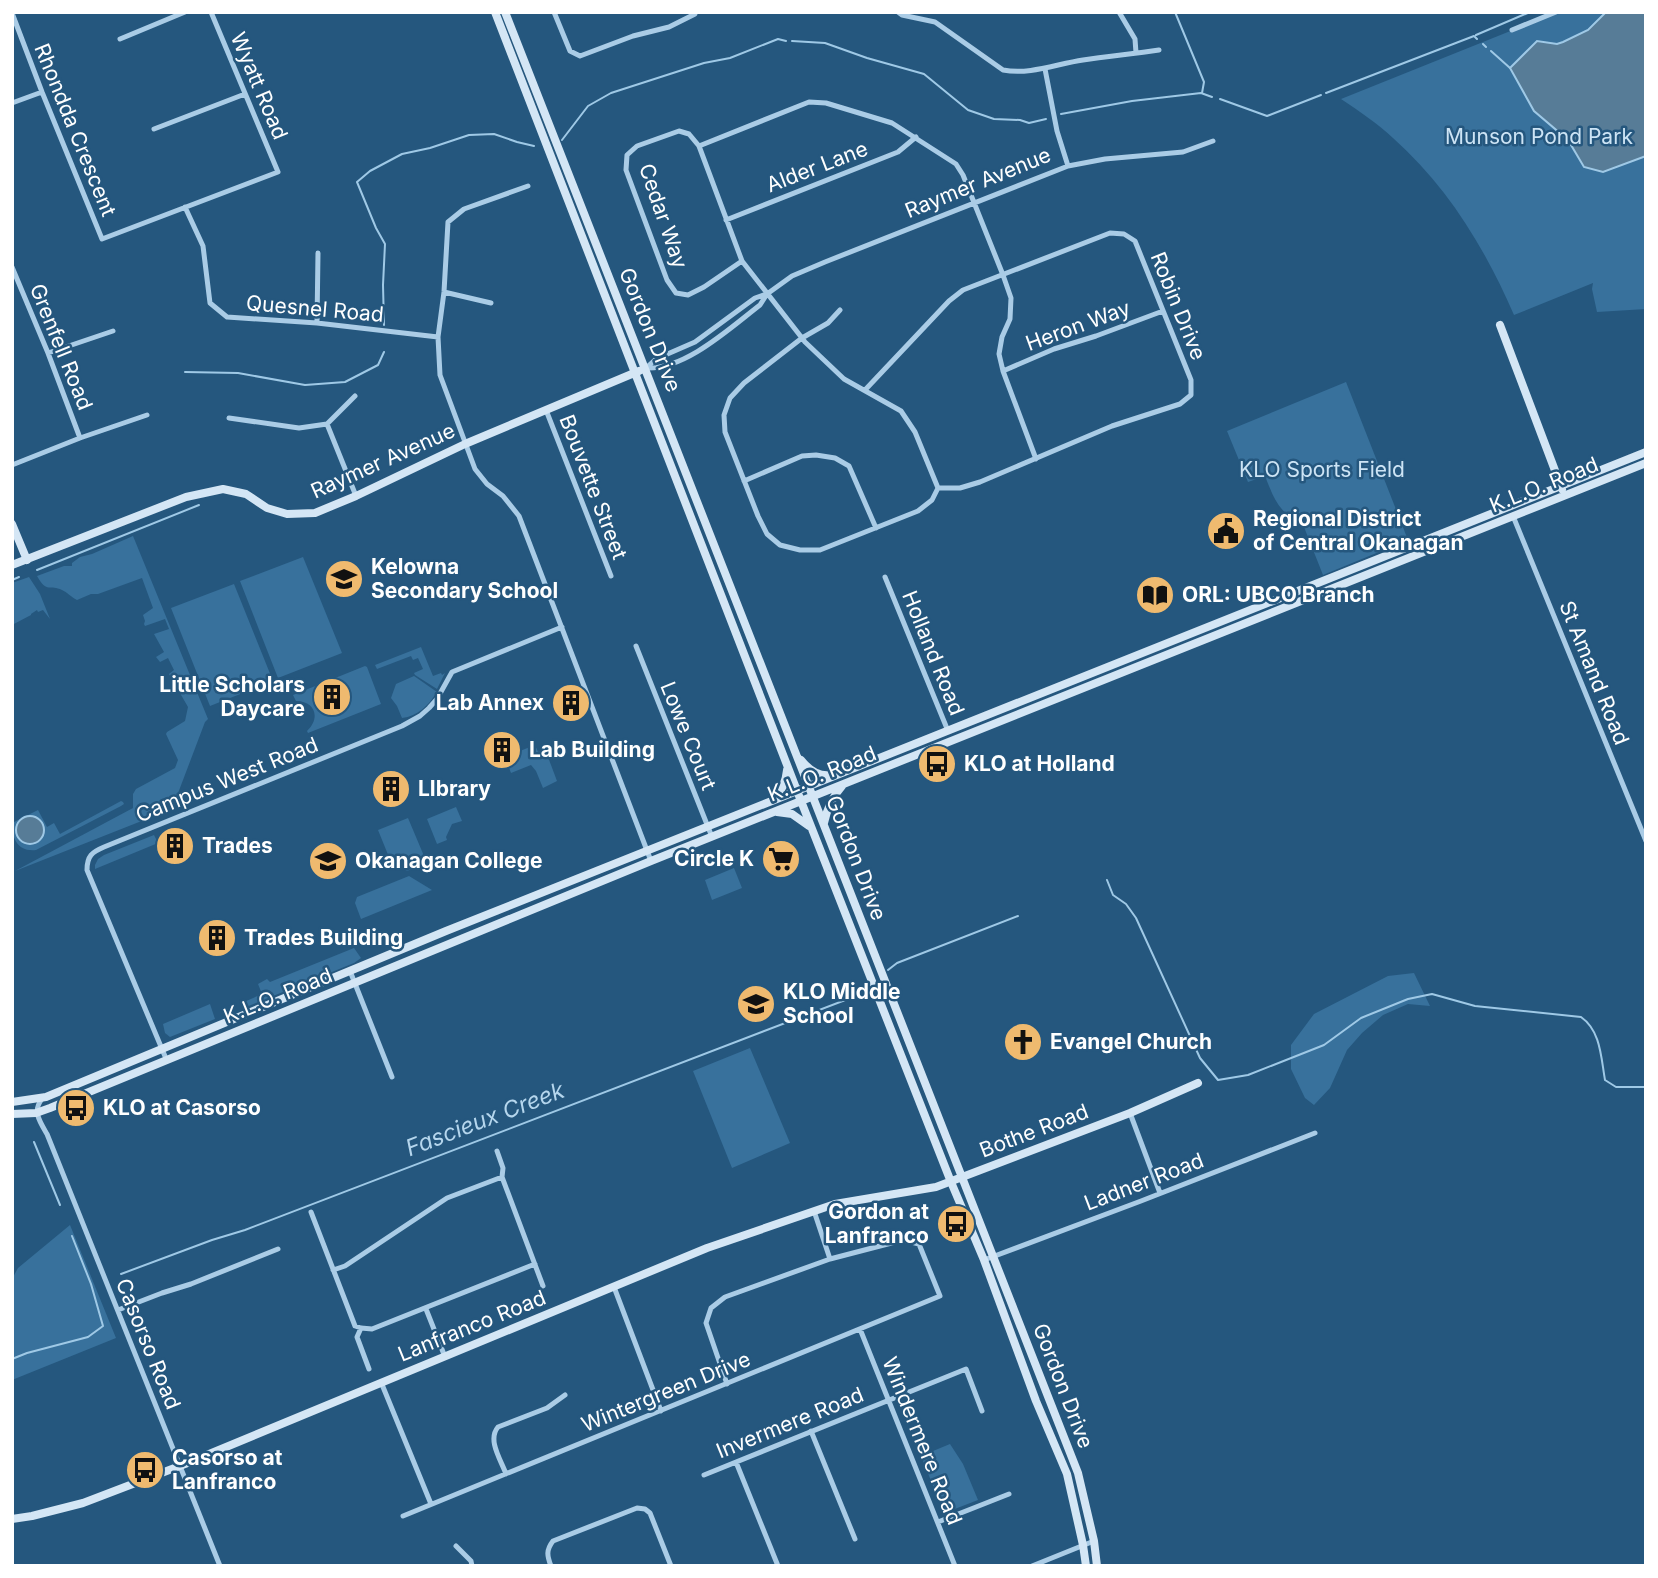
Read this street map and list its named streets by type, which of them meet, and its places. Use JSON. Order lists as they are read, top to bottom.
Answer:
{
  "streets": {
    "main road": [
      "Raymer Avenue",
      "Gordon Drive",
      "K.L.O. Road",
      "Bothe Road",
      "Lanfranco Road"
    ],
    "street": [
      "Wyatt Road",
      "Rhondda Crescent",
      "Alder Lane",
      "Cedar Way",
      "Robin Drive",
      "Quesnel Road",
      "Heron Way",
      "Grenfell Road",
      "Bouvette Street",
      "Holland Road",
      "St Amand Road",
      "Lowe Court",
      "Campus West Road",
      "Ladner Road",
      "Casorso Road",
      "Wintergreen Drive",
      "Invermere Road",
      "Windermere Road"
    ]
  },
  "crossings": [
    ["Wyatt Road", "Rhondda Crescent"],
    ["Rhondda Crescent", "Quesnel Road"],
    ["Raymer Avenue", "Gordon Drive"],
    ["Raymer Avenue", "Bouvette Street"],
    ["Robin Drive", "Heron Way"],
    ["Gordon Drive", "K.L.O. Road"],
    ["Gordon Drive", "Bothe Road"],
    ["Gordon Drive", "Ladner Road"],
    ["Gordon Drive", "Lanfranco Road"],
    ["K.L.O. Road", "Holland Road"],
    ["K.L.O. Road", "St Amand Road"],
    ["K.L.O. Road", "Lowe Court"],
    ["K.L.O. Road", "Campus West Road"],
    ["K.L.O. Road", "Casorso Road"],
    ["Bothe Road", "Lanfranco Road"],
    ["Lanfranco Road", "Casorso Road"],
    ["Wintergreen Drive", "Windermere Road"],
    ["Invermere Road", "Windermere Road"]
  ],
  "water": ["Fascieux Creek"],
  "parks": ["Munson Pond Park", "KLO Sports Field"],
  "places": {
    "public building": ["Regional District of Central Okanagan"],
    "school or university": ["Kelowna Secondary School", "Okanagan College", "KLO Middle School"],
    "library": ["ORL: UBCO Branch"],
    "building": [
      "Little Scholars Daycare",
      "Lab Annex",
      "Lab Building",
      "LIbrary",
      "Trades",
      "Trades Building"
    ],
    "bus stop": [
      "KLO at Holland",
      "KLO at Casorso",
      "Gordon at Lanfranco",
      "Casorso at Lanfranco"
    ],
    "supermarket": ["Circle K"],
    "church": ["Evangel Church"]
  }
}
